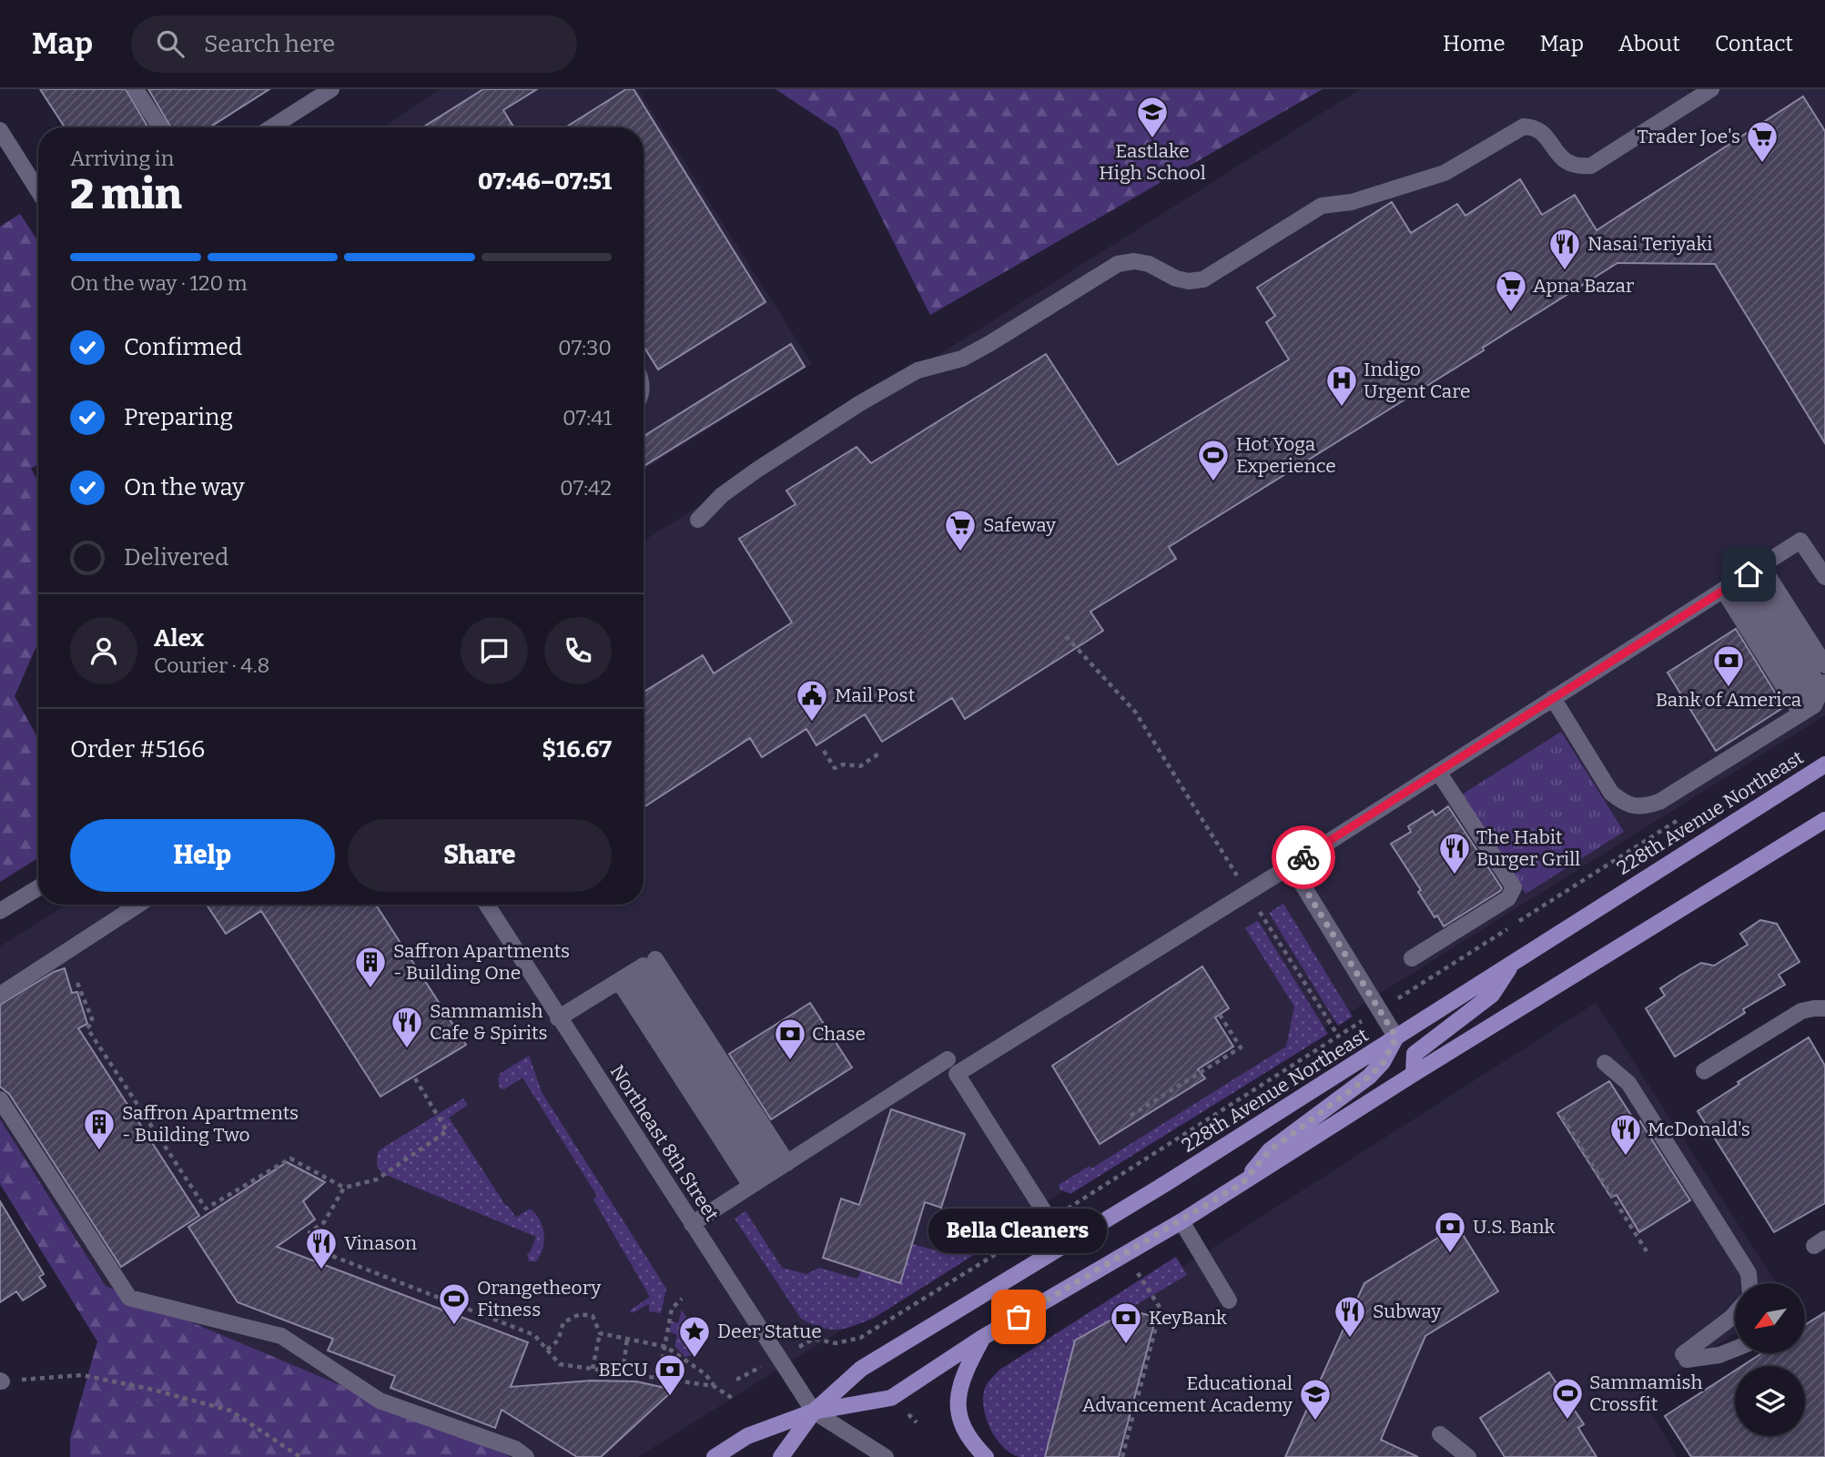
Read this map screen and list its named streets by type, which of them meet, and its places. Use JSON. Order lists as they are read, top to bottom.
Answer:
{
  "streets": {
    "main road": ["228th Avenue Northeast"],
    "street": ["Northeast 8th Street"]
  },
  "crossings": [
    ["228th Avenue Northeast", "Northeast 8th Street"]
  ],
  "places": {
    "school or university": ["Eastlake High School", "Educational Advancement Academy"],
    "supermarket": ["Trader Joe's", "Apna Bazar", "Safeway"],
    "restaurant": [
      "Nasai Teriyaki",
      "The Habit Burger Grill",
      "Sammamish Cafe & Spirits",
      "McDonald's",
      "Vinason",
      "Subway"
    ],
    "hospital": ["Indigo Urgent Care"],
    "sports": ["Hot Yoga Experience", "Orangetheory Fitness", "Sammamish Crossfit"],
    "bank": [
      "Bank of America",
      "Chase",
      "U.S. Bank",
      "KeyBank",
      "BECU"
    ],
    "public building": ["Mail Post"],
    "building": ["Saffron Apartments - Building One", "Saffron Apartments - Building Two"],
    "other": ["Bella Cleaners"],
    "place": ["Deer Statue"]
  },
  "north": "bottom left",
  "page": {
    "header": "Map",
    "search": "Search here",
    "nav": [
      "Home",
      "Map",
      "About",
      "Contact"
    ],
    "heading": ["2 min", "Arriving in", "07:46–07:51"],
    "panel": [
      "Alex",
      "Courier · 4.8",
      "Order #5166",
      "$16.67"
    ],
    "bar": "On the way · 120 m",
    "list": [
      ["Confirmed", "07:30"],
      ["Preparing", "07:41"],
      ["On the way", "07:42"],
      "Delivered"
    ],
    "buttons": ["Help", "Share"],
    "bubble": "Bella Cleaners"
  }
}
